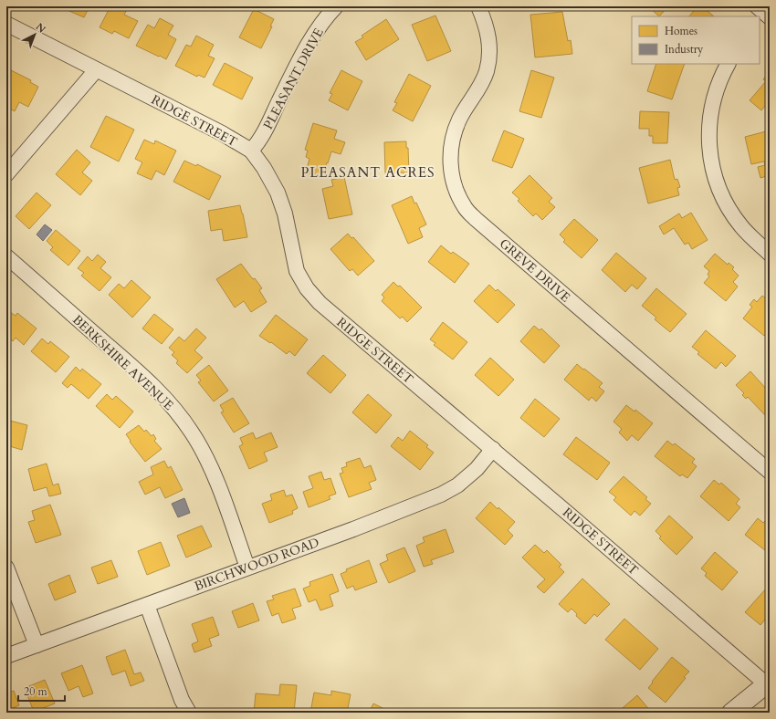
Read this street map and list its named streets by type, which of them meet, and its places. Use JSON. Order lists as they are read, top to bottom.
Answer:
{
  "streets": {
    "street": [
      "PLEASANT DRIVE",
      "RIDGE STREET",
      "GREVE DRIVE",
      "BERKSHIRE AVENUE",
      "BIRCHWOOD ROAD"
    ]
  },
  "crossings": [
    ["PLEASANT DRIVE", "RIDGE STREET"],
    ["RIDGE STREET", "BIRCHWOOD ROAD"],
    ["BERKSHIRE AVENUE", "BIRCHWOOD ROAD"]
  ],
  "districts": ["PLEASANT ACRES"],
  "legend": ["Homes", "Industry"],
  "scale_bar": "20 m",
  "north": "top right"
}
